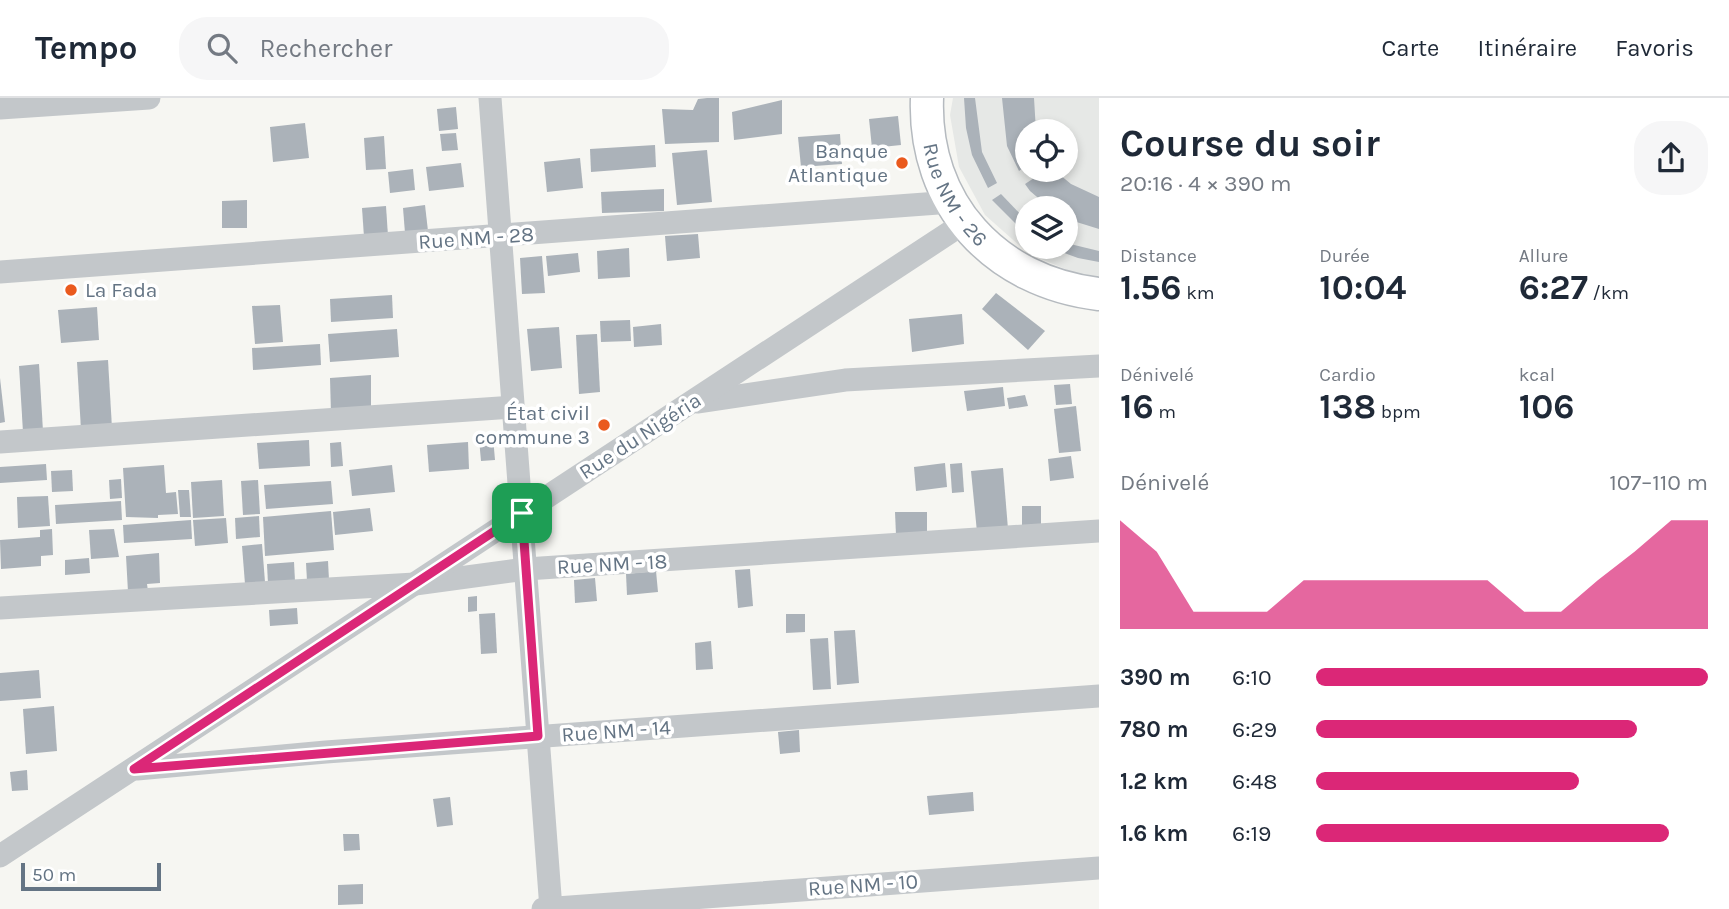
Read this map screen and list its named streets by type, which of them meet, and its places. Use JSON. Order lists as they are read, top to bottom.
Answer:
{
  "streets": {
    "street": [
      "Rue NM - 26",
      "Rue NM - 28",
      "Rue du Nigéria",
      "Rue NM - 18",
      "Rue NM - 14",
      "Rue NM - 10"
    ]
  },
  "crossings": [
    ["Rue NM - 26", "Rue NM - 28"],
    ["Rue NM - 26", "Rue du Nigéria"],
    ["Rue NM - 28", "Rue du Nigéria"],
    ["Rue du Nigéria", "Rue NM - 18"],
    ["Rue du Nigéria", "Rue NM - 14"]
  ],
  "places": ["Banque Atlantique", "La Fada", "État civil commune 3"],
  "scale_bar": "50 m",
  "page": {
    "header": "Tempo",
    "search": "Rechercher",
    "nav": ["Carte", "Itinéraire", "Favoris"],
    "heading": ["Course du soir", "20:16 · 4 × 390 m"],
    "stats": [
      ["Distance", "1.56 km"],
      ["Durée", "10:04"],
      ["Allure", "6:27 /km"],
      ["Dénivelé", "16 m"],
      ["Cardio", "138 bpm"],
      ["kcal", "106"]
    ],
    "chart": ["Dénivelé", "107–110 m"],
    "list": [
      {
        "name": "390 m",
        "note": "6:10"
      },
      {
        "name": "780 m",
        "note": "6:29"
      },
      {
        "name": "1.2 km",
        "note": "6:48"
      },
      {
        "name": "1.6 km",
        "note": "6:19"
      }
    ],
    "scale": "50 m"
  }
}
